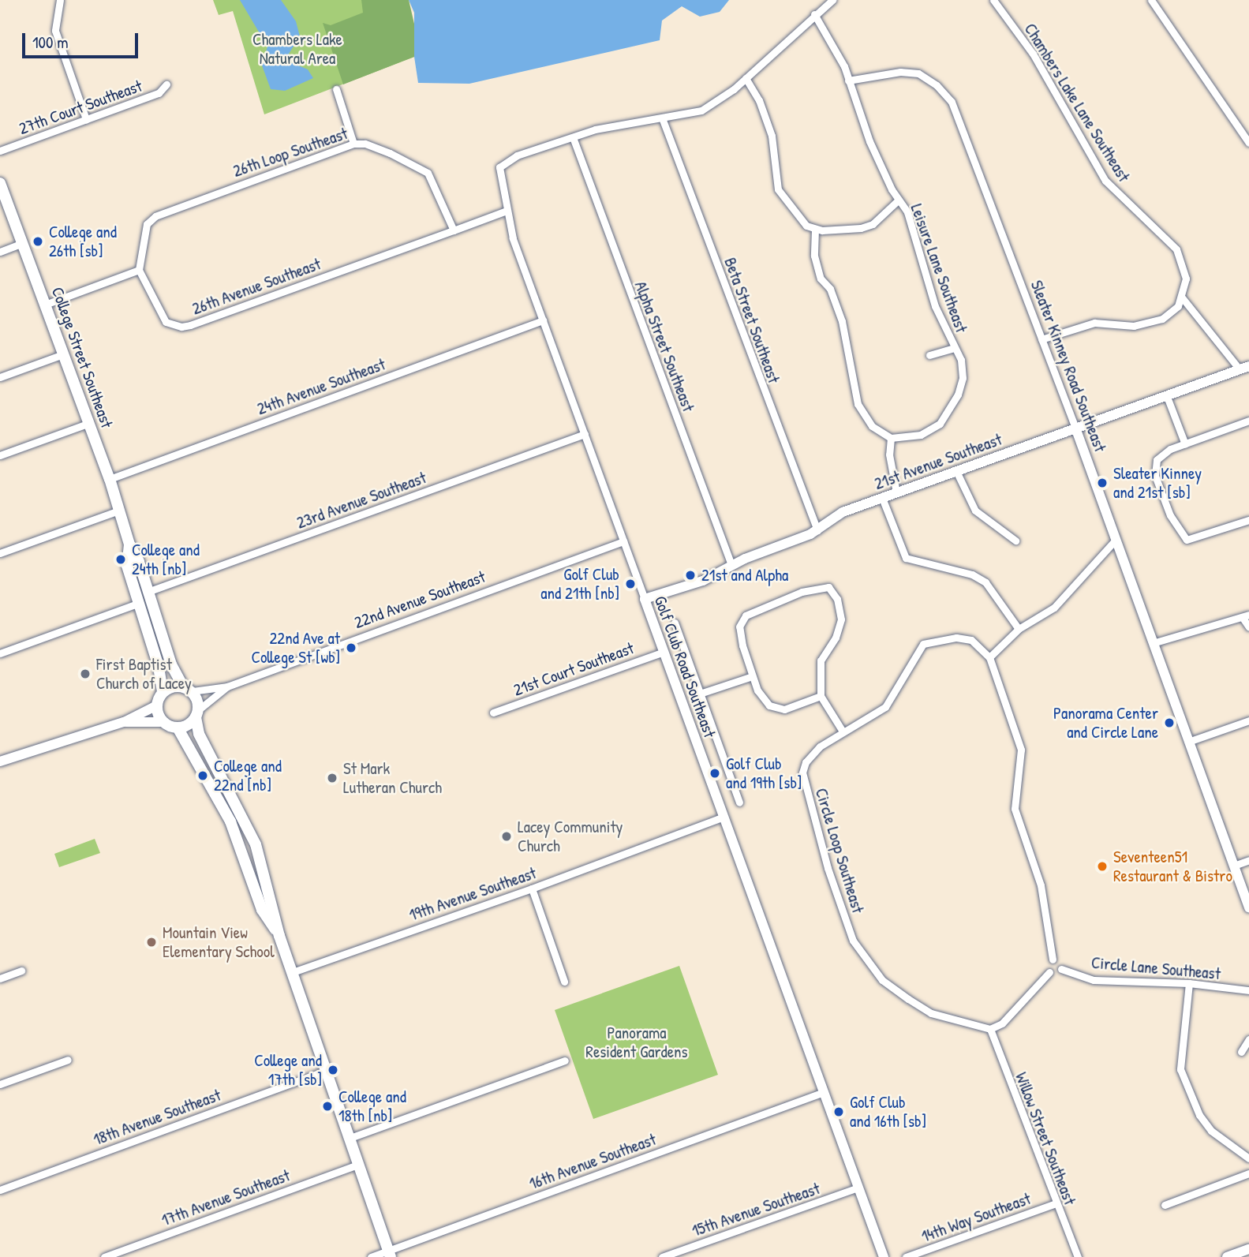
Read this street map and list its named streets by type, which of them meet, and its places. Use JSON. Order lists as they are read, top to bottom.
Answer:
{
  "streets": {
    "main road": ["College Street Southeast"],
    "street": [
      "Chambers Lake Lane Southeast",
      "27th Court Southeast",
      "26th Loop Southeast",
      "Leisure Lane Southeast",
      "26th Avenue Southeast",
      "Beta Street Southeast",
      "Alpha Street Southeast",
      "Sleater Kinney Road Southeast",
      "24th Avenue Southeast",
      "21st Avenue Southeast",
      "23rd Avenue Southeast",
      "22nd Avenue Southeast",
      "Golf Club Road Southeast",
      "21st Court Southeast",
      "Circle Loop Southeast",
      "19th Avenue Southeast",
      "Circle Lane Southeast",
      "18th Avenue Southeast",
      "Willow Street Southeast",
      "16th Avenue Southeast",
      "17th Avenue Southeast",
      "15th Avenue Southeast",
      "14th Way Southeast"
    ]
  },
  "crossings": [
    ["26th Loop Southeast", "26th Avenue Southeast"],
    ["Leisure Lane Southeast", "Sleater Kinney Road Southeast"],
    ["26th Avenue Southeast", "Golf Club Road Southeast"],
    ["Beta Street Southeast", "21st Avenue Southeast"],
    ["Alpha Street Southeast", "21st Avenue Southeast"],
    ["Alpha Street Southeast", "Golf Club Road Southeast"],
    ["College Street Southeast", "24th Avenue Southeast"],
    ["College Street Southeast", "23rd Avenue Southeast"],
    ["College Street Southeast", "22nd Avenue Southeast"],
    ["Sleater Kinney Road Southeast", "21st Avenue Southeast"],
    ["24th Avenue Southeast", "Golf Club Road Southeast"],
    ["21st Avenue Southeast", "Golf Club Road Southeast"],
    ["23rd Avenue Southeast", "Golf Club Road Southeast"],
    ["22nd Avenue Southeast", "Golf Club Road Southeast"],
    ["Golf Club Road Southeast", "21st Court Southeast"],
    ["Golf Club Road Southeast", "19th Avenue Southeast"],
    ["Golf Club Road Southeast", "16th Avenue Southeast"],
    ["Golf Club Road Southeast", "15th Avenue Southeast"],
    ["Circle Loop Southeast", "Willow Street Southeast"],
    ["Willow Street Southeast", "14th Way Southeast"]
  ],
  "parks": ["Chambers Lake Natural Area", "Panorama Resident Gardens"],
  "places": [
    "College and 26th [sb]",
    "Sleater Kinney and 21st [sb]",
    "College and 24th [nb]",
    "21st and Alpha",
    "Golf Club and 21th [nb]",
    "22nd Ave at College St [wb]",
    "First Baptist Church of Lacey",
    "Panorama Center and Circle Lane",
    "Golf Club and 19th [sb]",
    "College and 22nd [nb]",
    "St Mark Lutheran Church",
    "Lacey Community Church",
    "Seventeen51 Restaurant & Bistro",
    "Mountain View Elementary School",
    "College and 17th [sb]",
    "College and 18th [nb]",
    "Golf Club and 16th [sb]"
  ],
  "scale_bar": "100 m"
}
